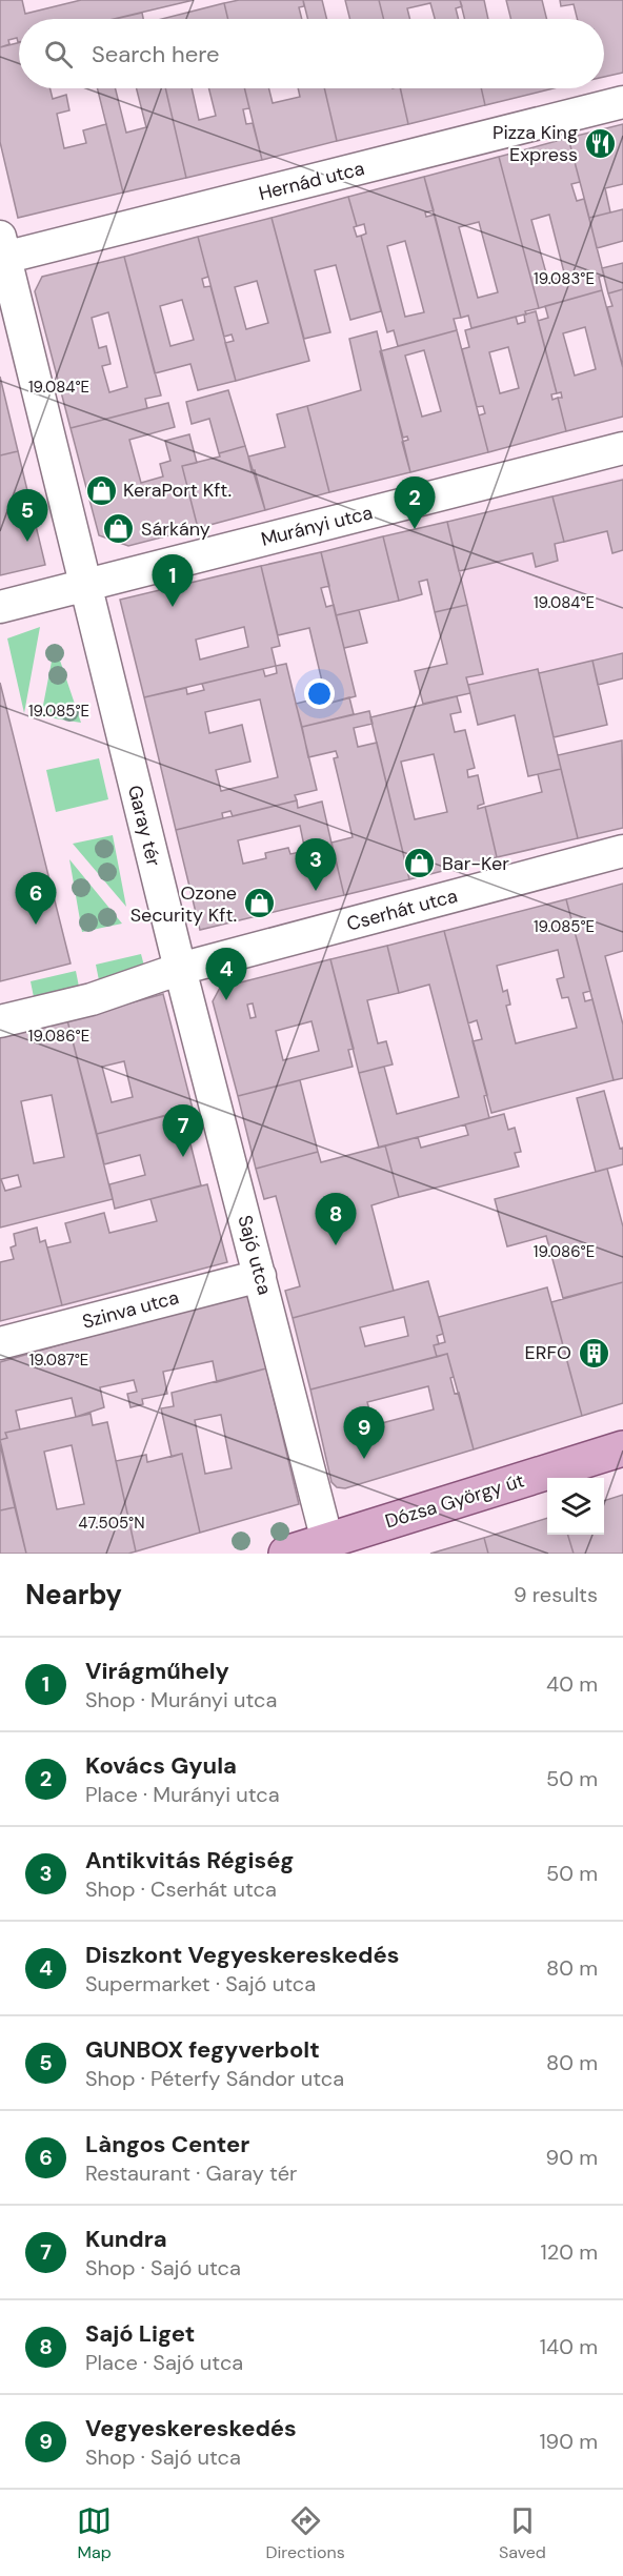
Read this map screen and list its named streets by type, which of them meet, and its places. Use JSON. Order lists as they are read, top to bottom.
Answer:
{
  "streets": {
    "main road": ["Dózsa György út"],
    "street": [
      "Hernád utca",
      "Murányi utca",
      "Garay tér",
      "Cserhát utca",
      "Sajó utca",
      "Szinva utca"
    ]
  },
  "crossings": [
    ["Hernád utca", "Garay tér"],
    ["Murányi utca", "Garay tér"],
    ["Garay tér", "Cserhát utca"],
    ["Garay tér", "Sajó utca"],
    ["Cserhát utca", "Sajó utca"],
    ["Sajó utca", "Szinva utca"],
    ["Sajó utca", "Dózsa György út"]
  ],
  "places": {
    "restaurant": ["Pizza King Express"],
    "shop": [
      "KeraPort Kft.",
      "Sárkány",
      "Bar-Ker",
      "Ozone Security Kft."
    ],
    "building": ["ERFO"]
  },
  "page": {
    "search": "Search here",
    "pins": [
      "2",
      "5",
      "1",
      "3",
      "6",
      "4",
      "7",
      "8",
      "9"
    ],
    "heading": ["Nearby", "9 results"],
    "list": [
      {
        "mark": "1",
        "name": "Virágműhely",
        "note": "Shop · Murányi utca",
        "value": "40 m"
      },
      {
        "mark": "2",
        "name": "Kovács Gyula",
        "note": "Place · Murányi utca",
        "value": "50 m"
      },
      {
        "mark": "3",
        "name": "Antikvitás Régiség",
        "note": "Shop · Cserhát utca",
        "value": "50 m"
      },
      {
        "mark": "4",
        "name": "Diszkont Vegyeskereskedés",
        "note": "Supermarket · Sajó utca",
        "value": "80 m"
      },
      {
        "mark": "5",
        "name": "GUNBOX fegyverbolt",
        "note": "Shop · Péterfy Sándor utca",
        "value": "80 m"
      },
      {
        "mark": "6",
        "name": "Làngos Center",
        "note": "Restaurant · Garay tér",
        "value": "90 m"
      },
      {
        "mark": "7",
        "name": "Kundra",
        "note": "Shop · Sajó utca",
        "value": "120 m"
      },
      {
        "mark": "8",
        "name": "Sajó Liget",
        "note": "Place · Sajó utca",
        "value": "140 m"
      },
      {
        "mark": "9",
        "name": "Vegyeskereskedés",
        "note": "Shop · Sajó utca",
        "value": "190 m"
      }
    ],
    "nav": ["Map", "Directions", "Saved"]
  },
  "coordinates": [
    "19.083°E",
    "19.084°E",
    "19.085°E",
    "19.086°E",
    "19.087°E",
    "47.505°N"
  ]
}
